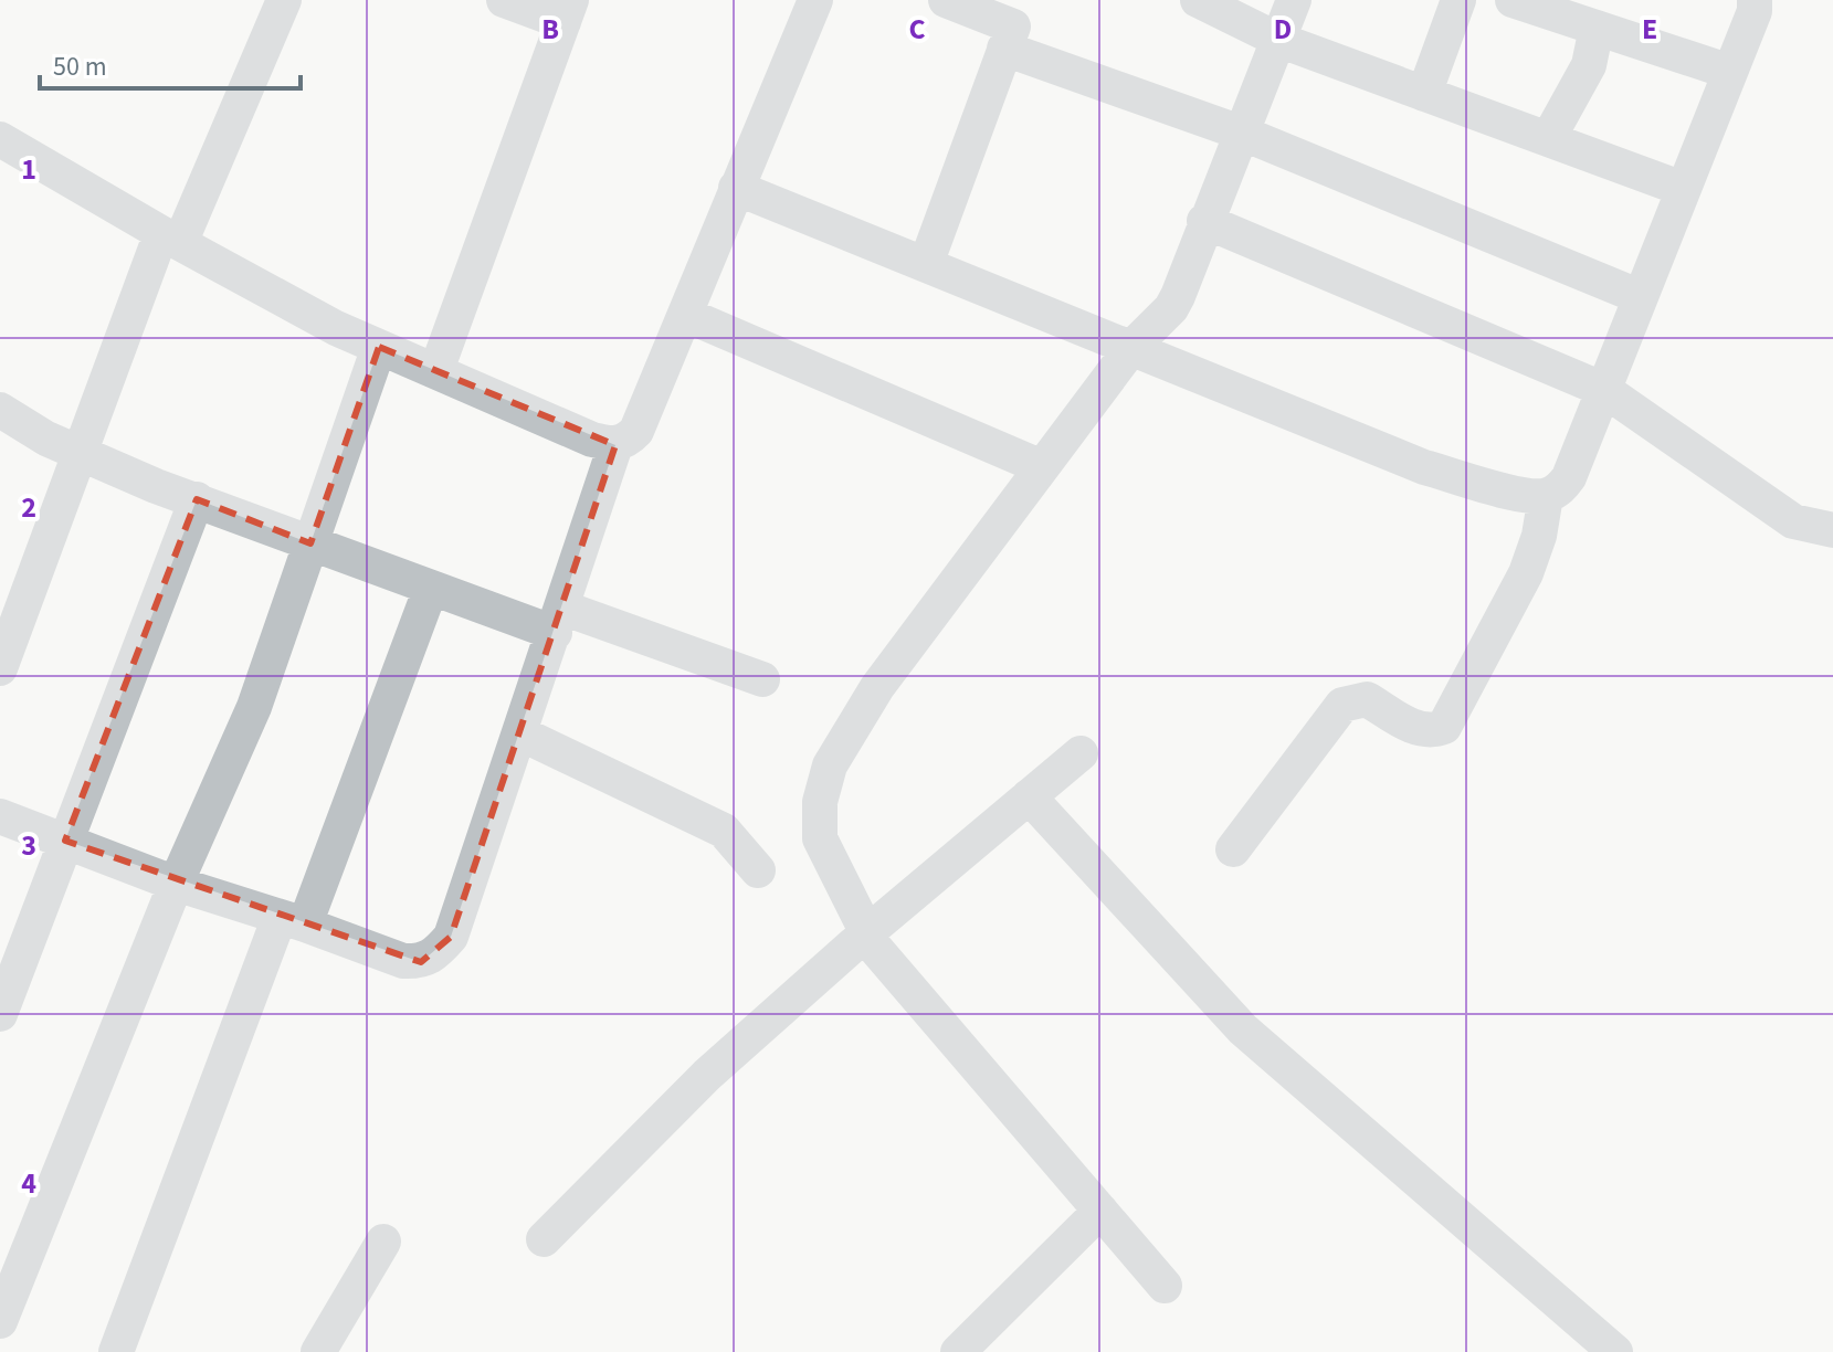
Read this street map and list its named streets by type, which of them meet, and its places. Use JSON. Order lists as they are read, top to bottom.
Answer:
{
  "scale_bar": "50 m",
  "grid": {
    "columns": [
      "B",
      "C",
      "D",
      "E"
    ],
    "rows": [
      "1",
      "2",
      "3",
      "4"
    ]
  }
}
